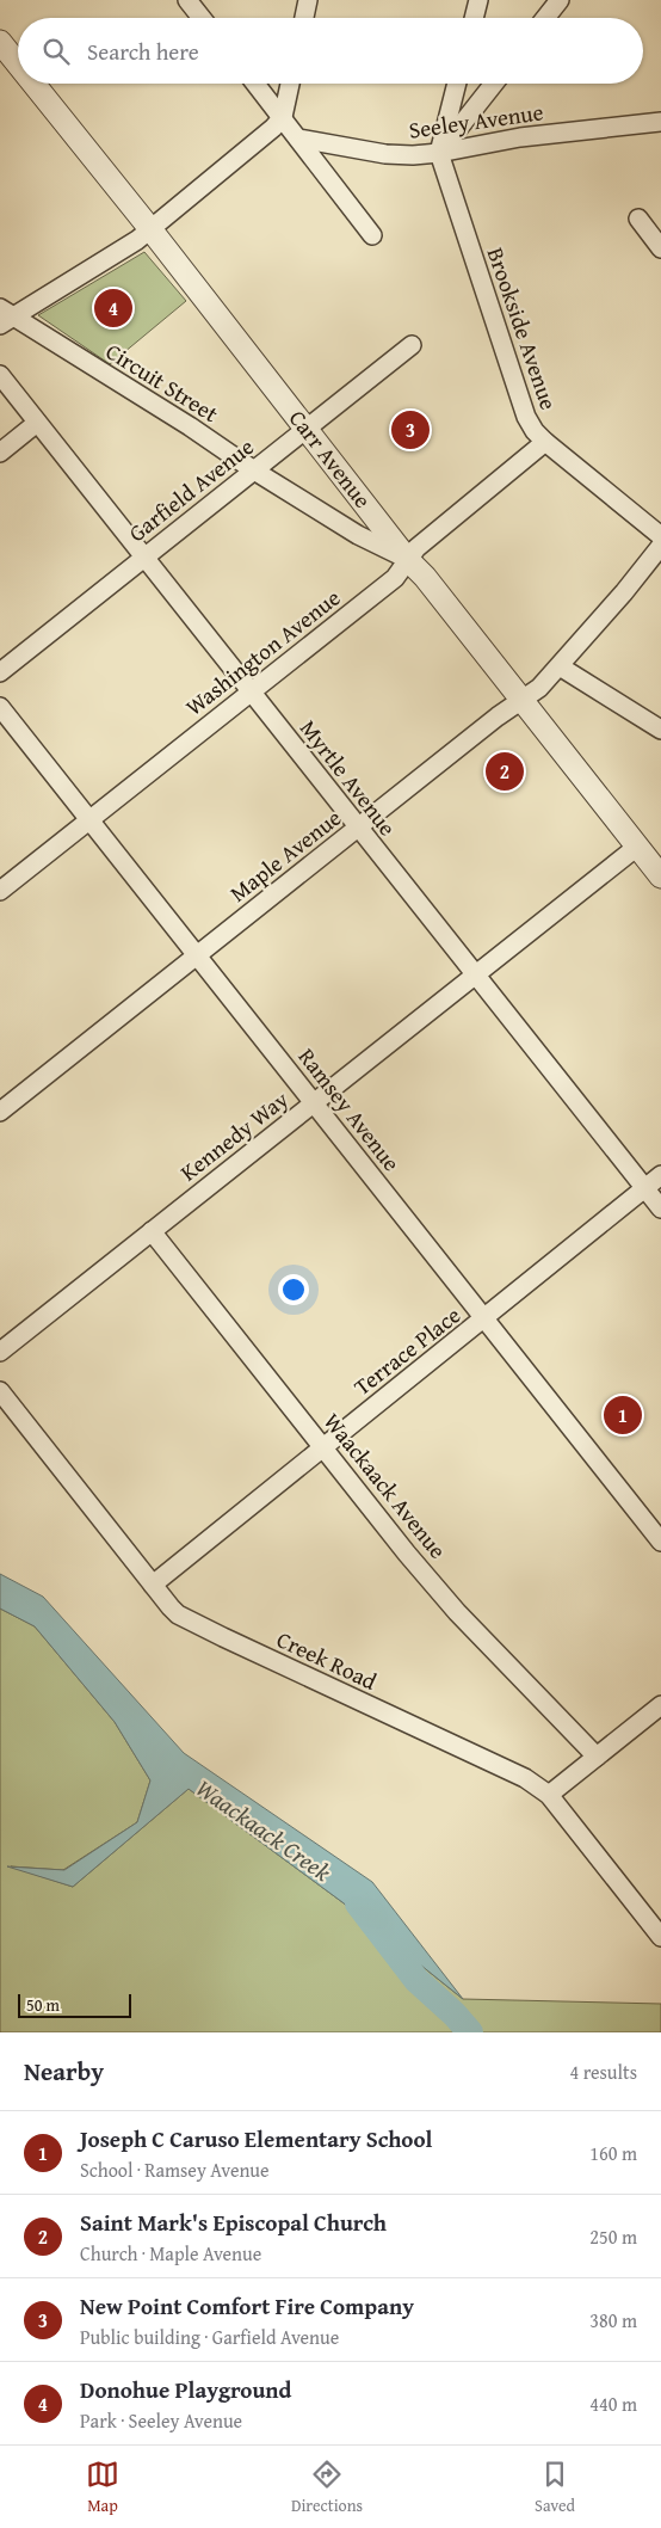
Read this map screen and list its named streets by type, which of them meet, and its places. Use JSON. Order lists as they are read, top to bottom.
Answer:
{
  "streets": {
    "street": [
      "Seeley Avenue",
      "Brookside Avenue",
      "Circuit Street",
      "Carr Avenue",
      "Garfield Avenue",
      "Washington Avenue",
      "Myrtle Avenue",
      "Maple Avenue",
      "Ramsey Avenue",
      "Kennedy Way",
      "Terrace Place",
      "Waackaack Avenue",
      "Creek Road"
    ]
  },
  "crossings": [
    ["Seeley Avenue", "Brookside Avenue"],
    ["Brookside Avenue", "Washington Avenue"],
    ["Circuit Street", "Carr Avenue"],
    ["Circuit Street", "Garfield Avenue"],
    ["Circuit Street", "Washington Avenue"],
    ["Carr Avenue", "Garfield Avenue"],
    ["Carr Avenue", "Washington Avenue"],
    ["Carr Avenue", "Maple Avenue"],
    ["Carr Avenue", "Kennedy Way"],
    ["Garfield Avenue", "Myrtle Avenue"],
    ["Washington Avenue", "Myrtle Avenue"],
    ["Washington Avenue", "Ramsey Avenue"],
    ["Myrtle Avenue", "Maple Avenue"],
    ["Myrtle Avenue", "Kennedy Way"],
    ["Myrtle Avenue", "Terrace Place"],
    ["Maple Avenue", "Ramsey Avenue"],
    ["Ramsey Avenue", "Kennedy Way"],
    ["Ramsey Avenue", "Terrace Place"],
    ["Kennedy Way", "Waackaack Avenue"],
    ["Terrace Place", "Waackaack Avenue"],
    ["Terrace Place", "Creek Road"]
  ],
  "water": ["Waackaack Creek"],
  "scale_bar": "50 m",
  "page": {
    "search": "Search here",
    "pins": [
      "4",
      "3",
      "2",
      "1"
    ],
    "scale": "50 m",
    "heading": ["Nearby", "4 results"],
    "list": [
      {
        "mark": "1",
        "name": "Joseph C Caruso Elementary School",
        "note": "School · Ramsey Avenue",
        "value": "160 m"
      },
      {
        "mark": "2",
        "name": "Saint Mark's Episcopal Church",
        "note": "Church · Maple Avenue",
        "value": "250 m"
      },
      {
        "mark": "3",
        "name": "New Point Comfort Fire Company",
        "note": "Public building · Garfield Avenue",
        "value": "380 m"
      },
      {
        "mark": "4",
        "name": "Donohue Playground",
        "note": "Park · Seeley Avenue",
        "value": "440 m"
      }
    ],
    "nav": ["Map", "Directions", "Saved"]
  }
}
